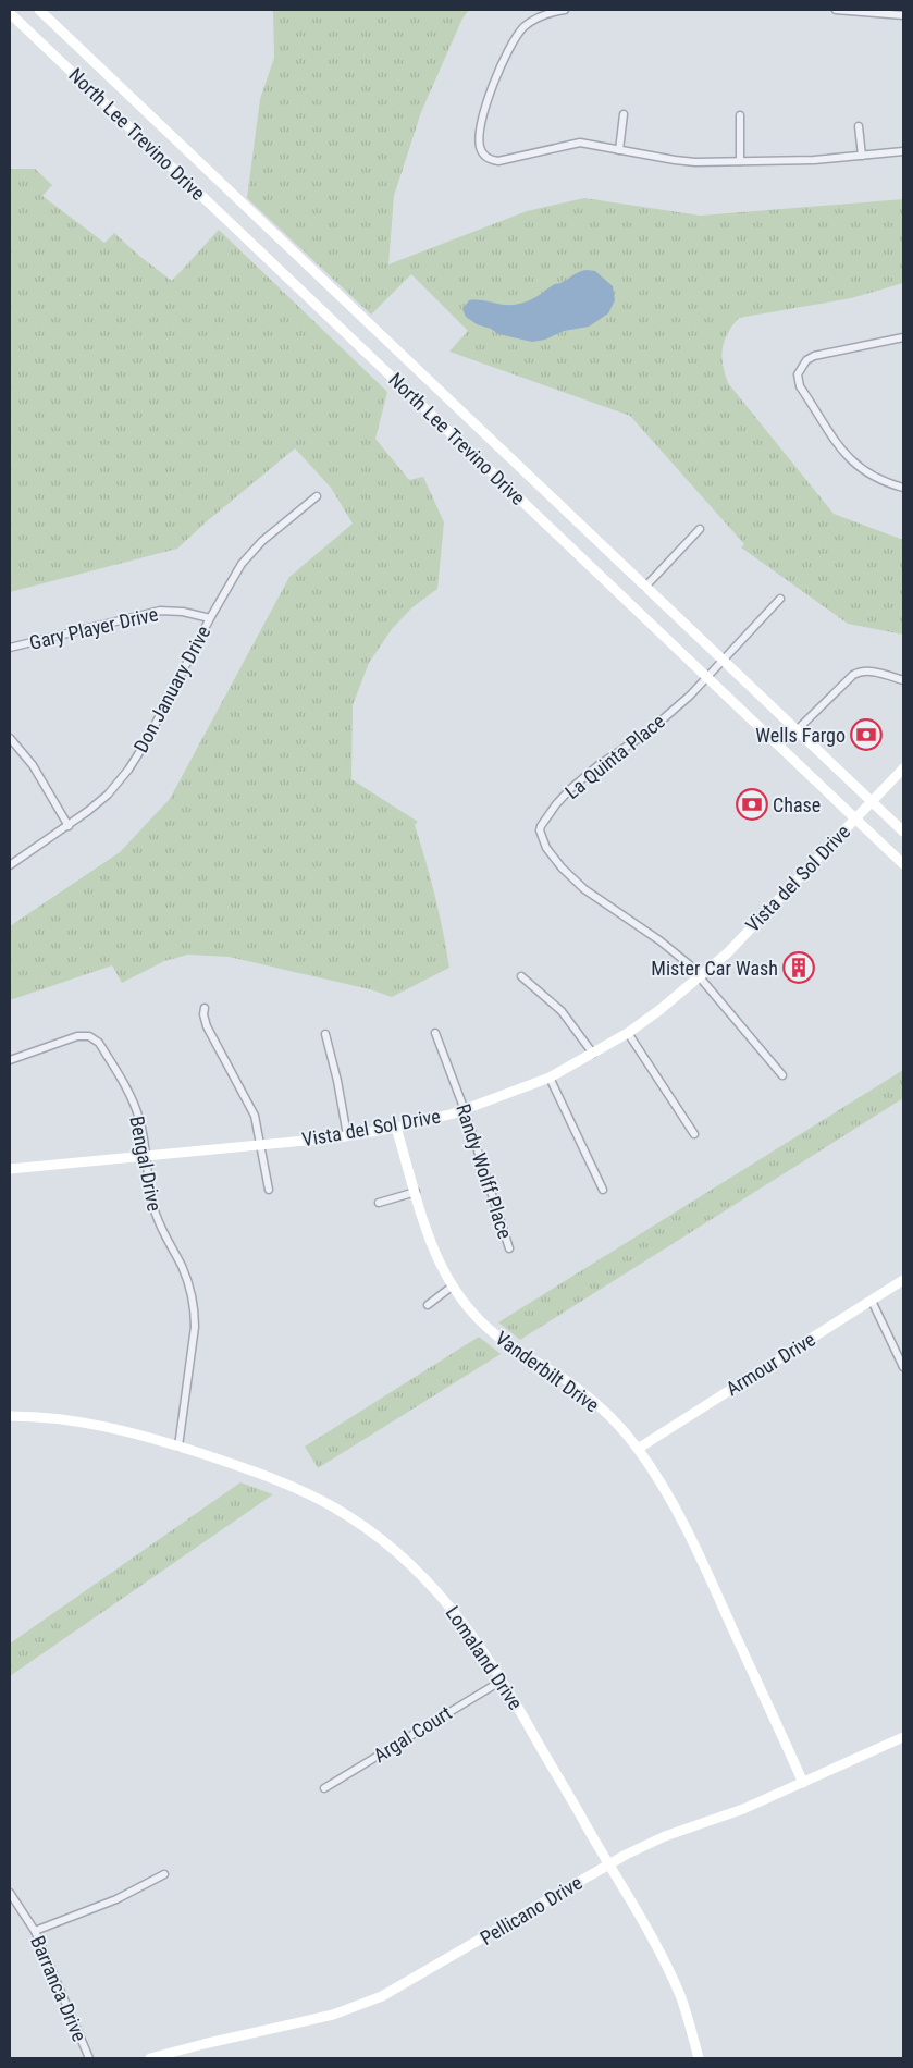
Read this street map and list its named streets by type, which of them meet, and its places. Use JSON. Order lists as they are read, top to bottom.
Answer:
{
  "streets": {
    "main road": [
      "North Lee Trevino Drive",
      "Vista del Sol Drive",
      "Armour Drive",
      "Vanderbilt Drive",
      "Lomaland Drive",
      "Pellicano Drive"
    ],
    "street": [
      "Gary Player Drive",
      "Don January Drive",
      "La Quinta Place",
      "Bengal Drive",
      "Randy Wolff Place",
      "Argal Court",
      "Barranca Drive"
    ]
  },
  "crossings": [
    ["North Lee Trevino Drive", "La Quinta Place"],
    ["North Lee Trevino Drive", "Vista del Sol Drive"],
    ["Gary Player Drive", "Don January Drive"],
    ["La Quinta Place", "Vista del Sol Drive"],
    ["Vista del Sol Drive", "Bengal Drive"],
    ["Vista del Sol Drive", "Randy Wolff Place"],
    ["Vista del Sol Drive", "Vanderbilt Drive"],
    ["Bengal Drive", "Lomaland Drive"],
    ["Armour Drive", "Vanderbilt Drive"],
    ["Vanderbilt Drive", "Pellicano Drive"],
    ["Lomaland Drive", "Argal Court"],
    ["Lomaland Drive", "Pellicano Drive"]
  ],
  "places": {
    "bank": ["Wells Fargo", "Chase"],
    "building": ["Mister Car Wash"]
  }
}
